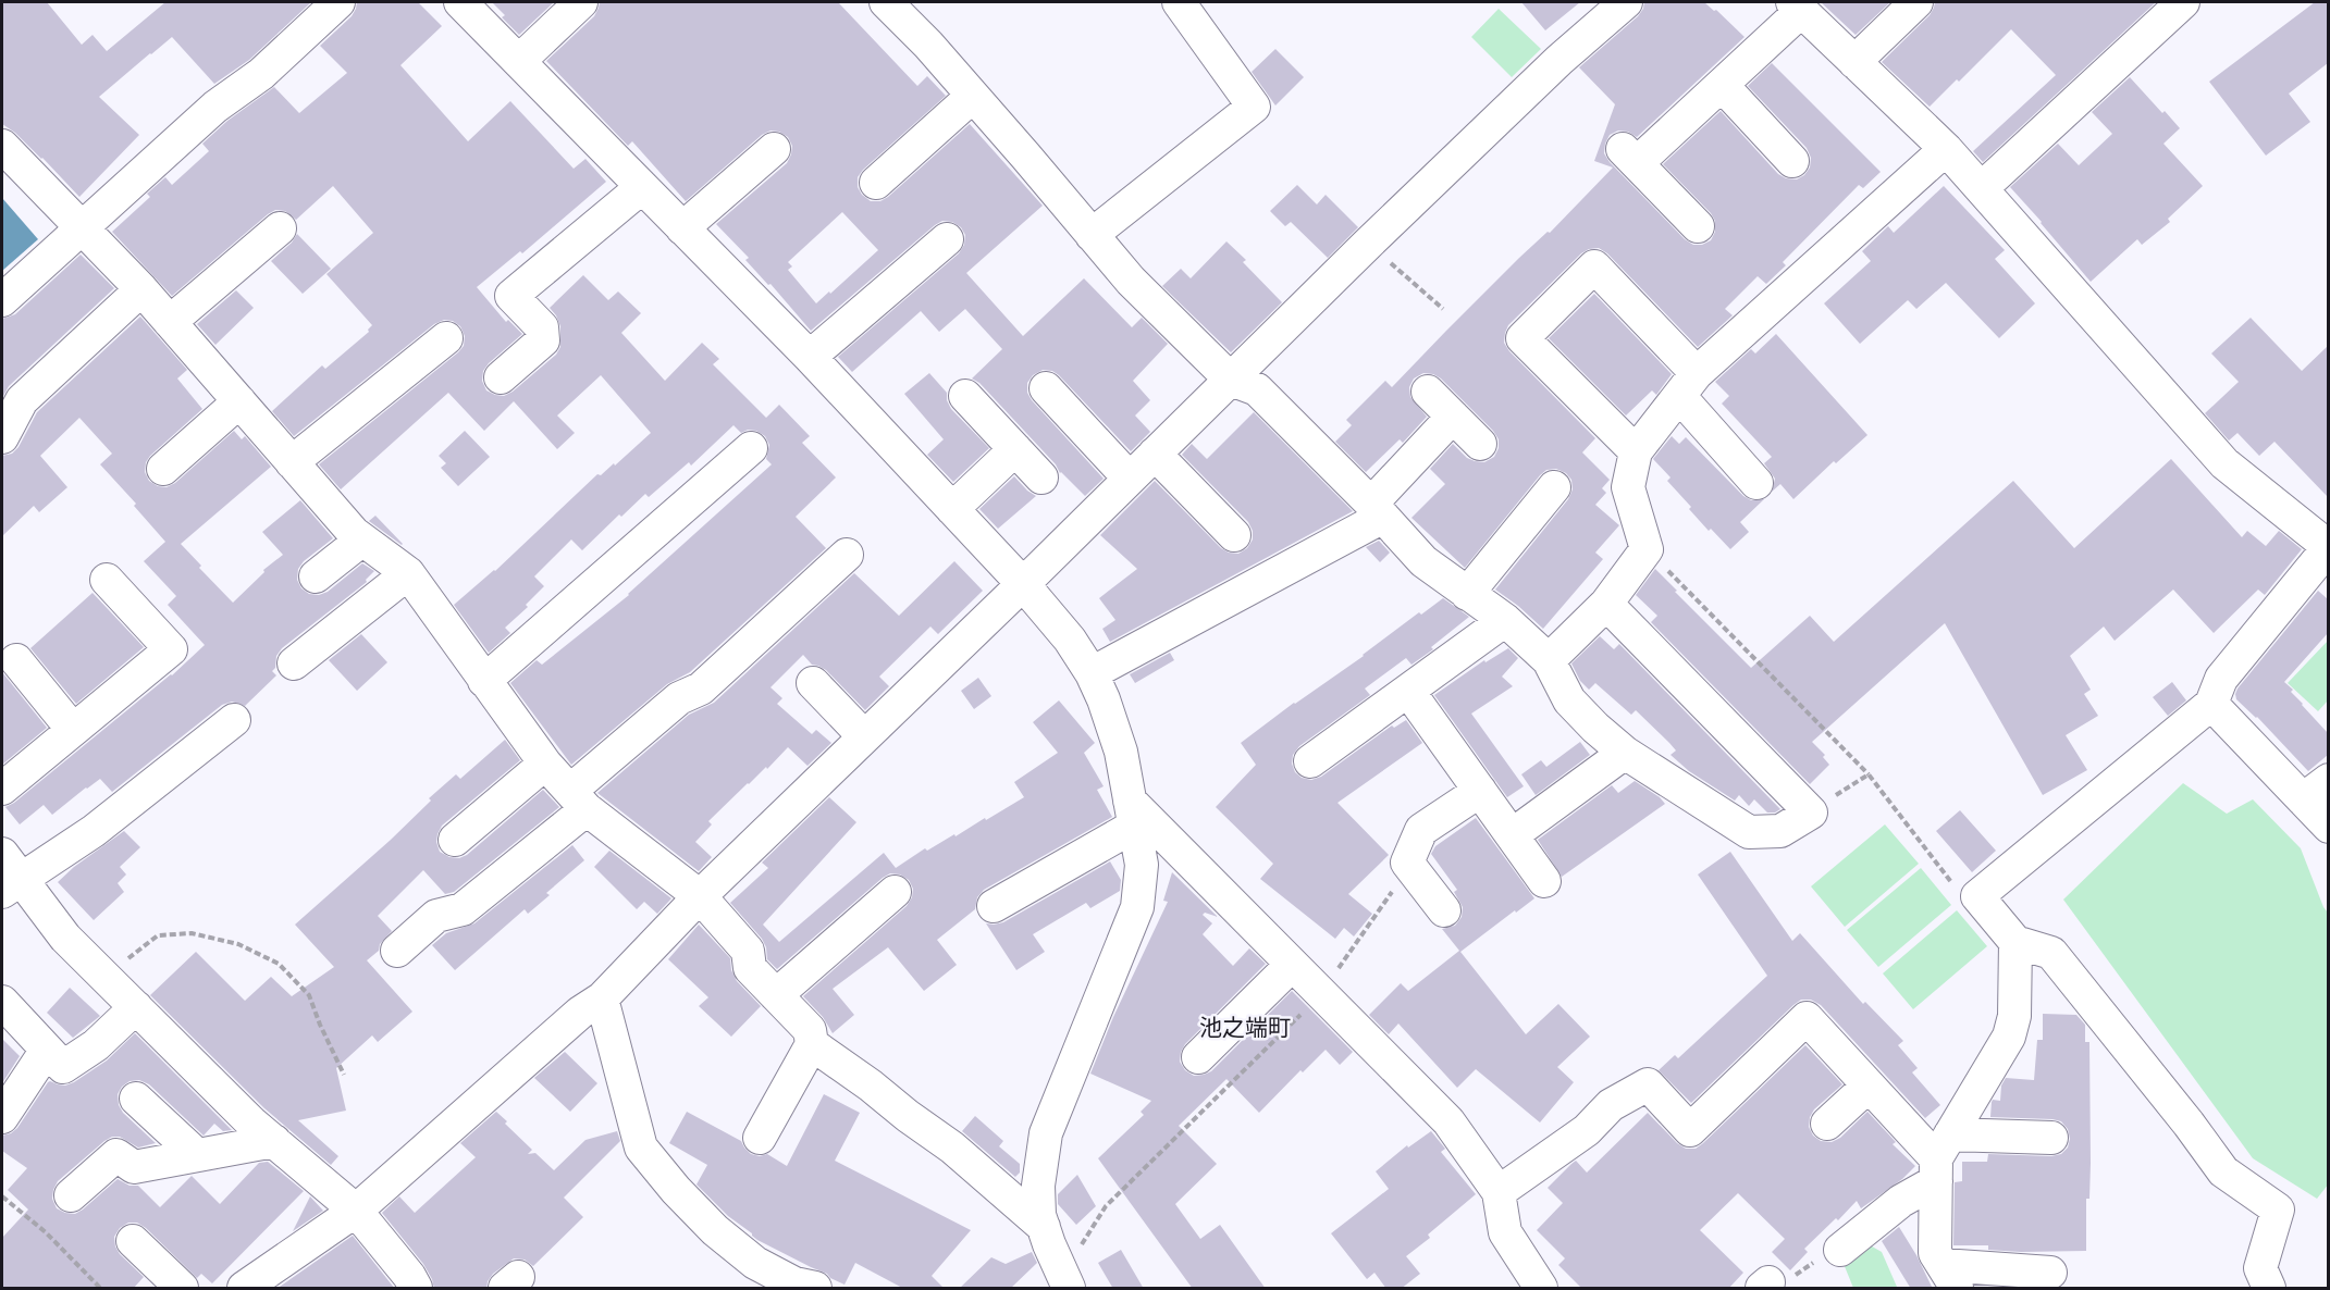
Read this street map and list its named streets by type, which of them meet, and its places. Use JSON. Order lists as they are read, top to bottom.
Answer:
{
  "districts": ["池之端町"]
}
